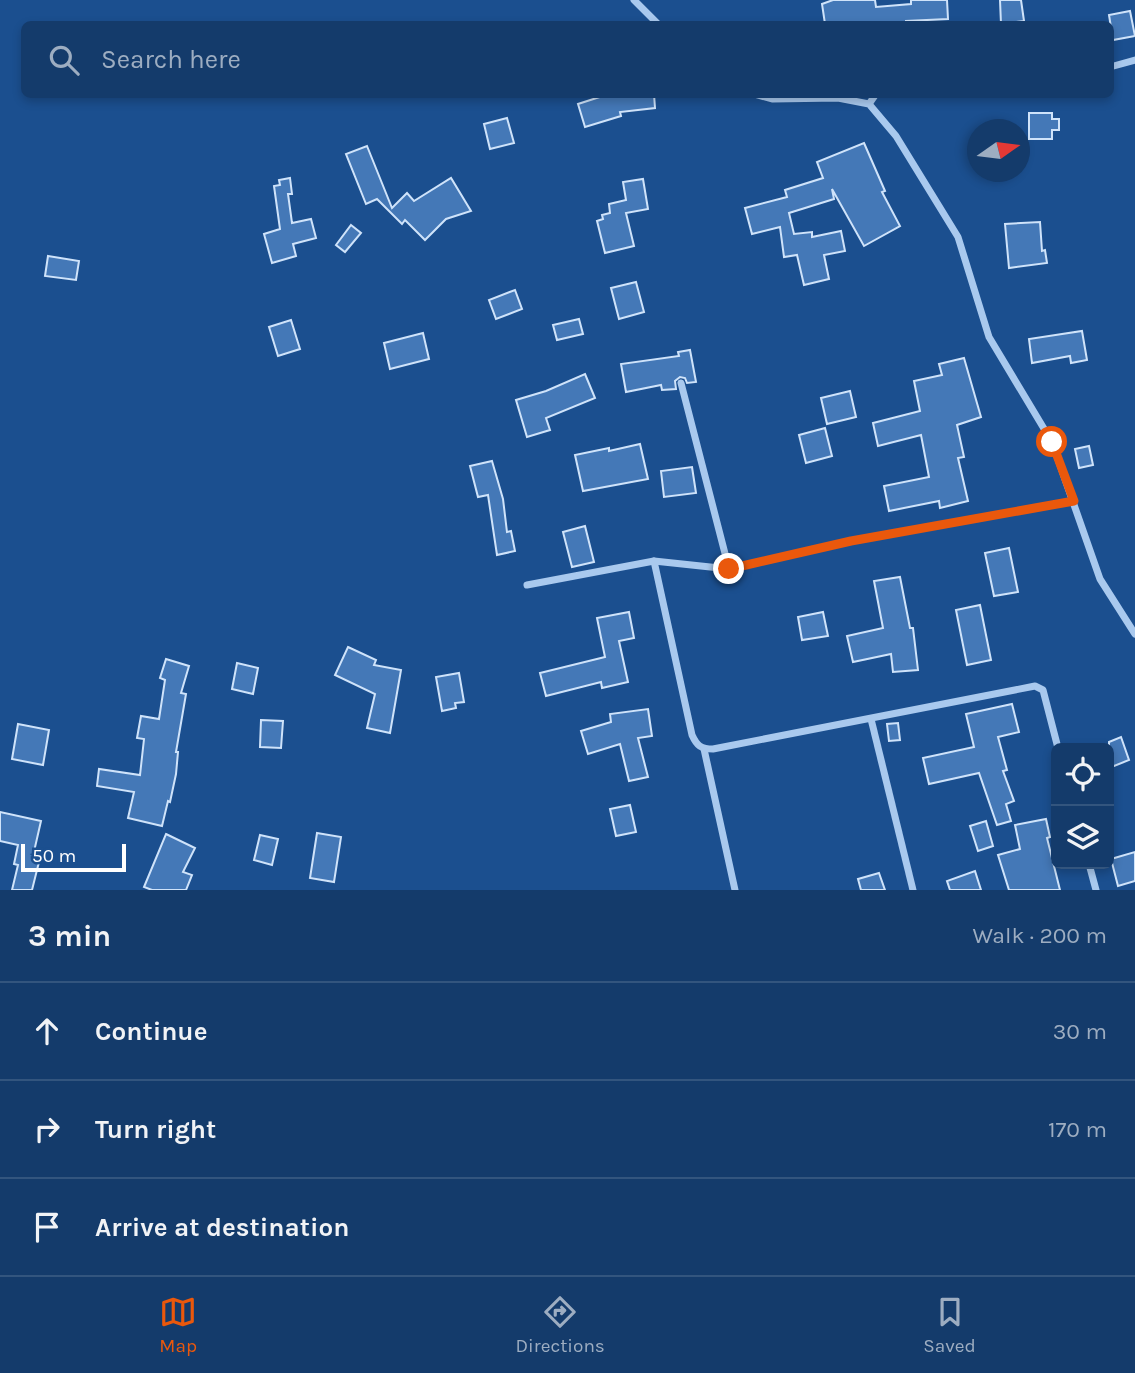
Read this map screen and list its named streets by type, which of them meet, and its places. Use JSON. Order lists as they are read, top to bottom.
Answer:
{
  "scale_bar": "50 m",
  "north": "right",
  "page": {
    "search": "Search here",
    "scale": "50 m",
    "heading": ["3 min", "Walk · 200 m"],
    "list": [
      ["Continue", "30 m"],
      ["Turn right", "170 m"],
      "Arrive at destination"
    ],
    "nav": ["Map", "Directions", "Saved"]
  }
}
